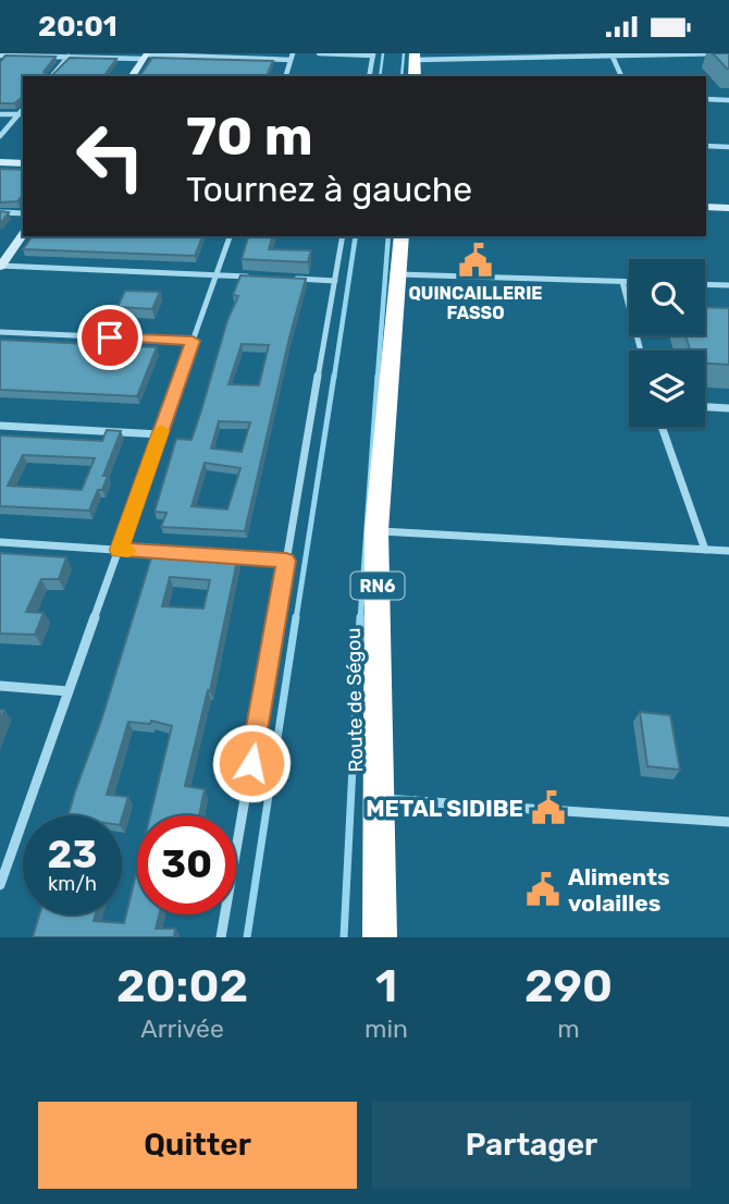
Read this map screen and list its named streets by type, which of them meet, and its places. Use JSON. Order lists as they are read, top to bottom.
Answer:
{
  "streets": {
    "highway": ["RN6", "Route de Ségou"]
  },
  "places": {
    "public building": ["QUINCAILLERIE FASSO", "METAL SIDIBE", "Aliments volailles"]
  },
  "page": {
    "status": "20:01",
    "turn": ["70 m", "Tournez à gauche"],
    "speed": "23 km/h",
    "limit": "30",
    "eta": [
      "20:02",
      "Arrivée",
      "1",
      "min",
      "290",
      "m"
    ],
    "buttons": ["Quitter", "Partager"]
  }
}
